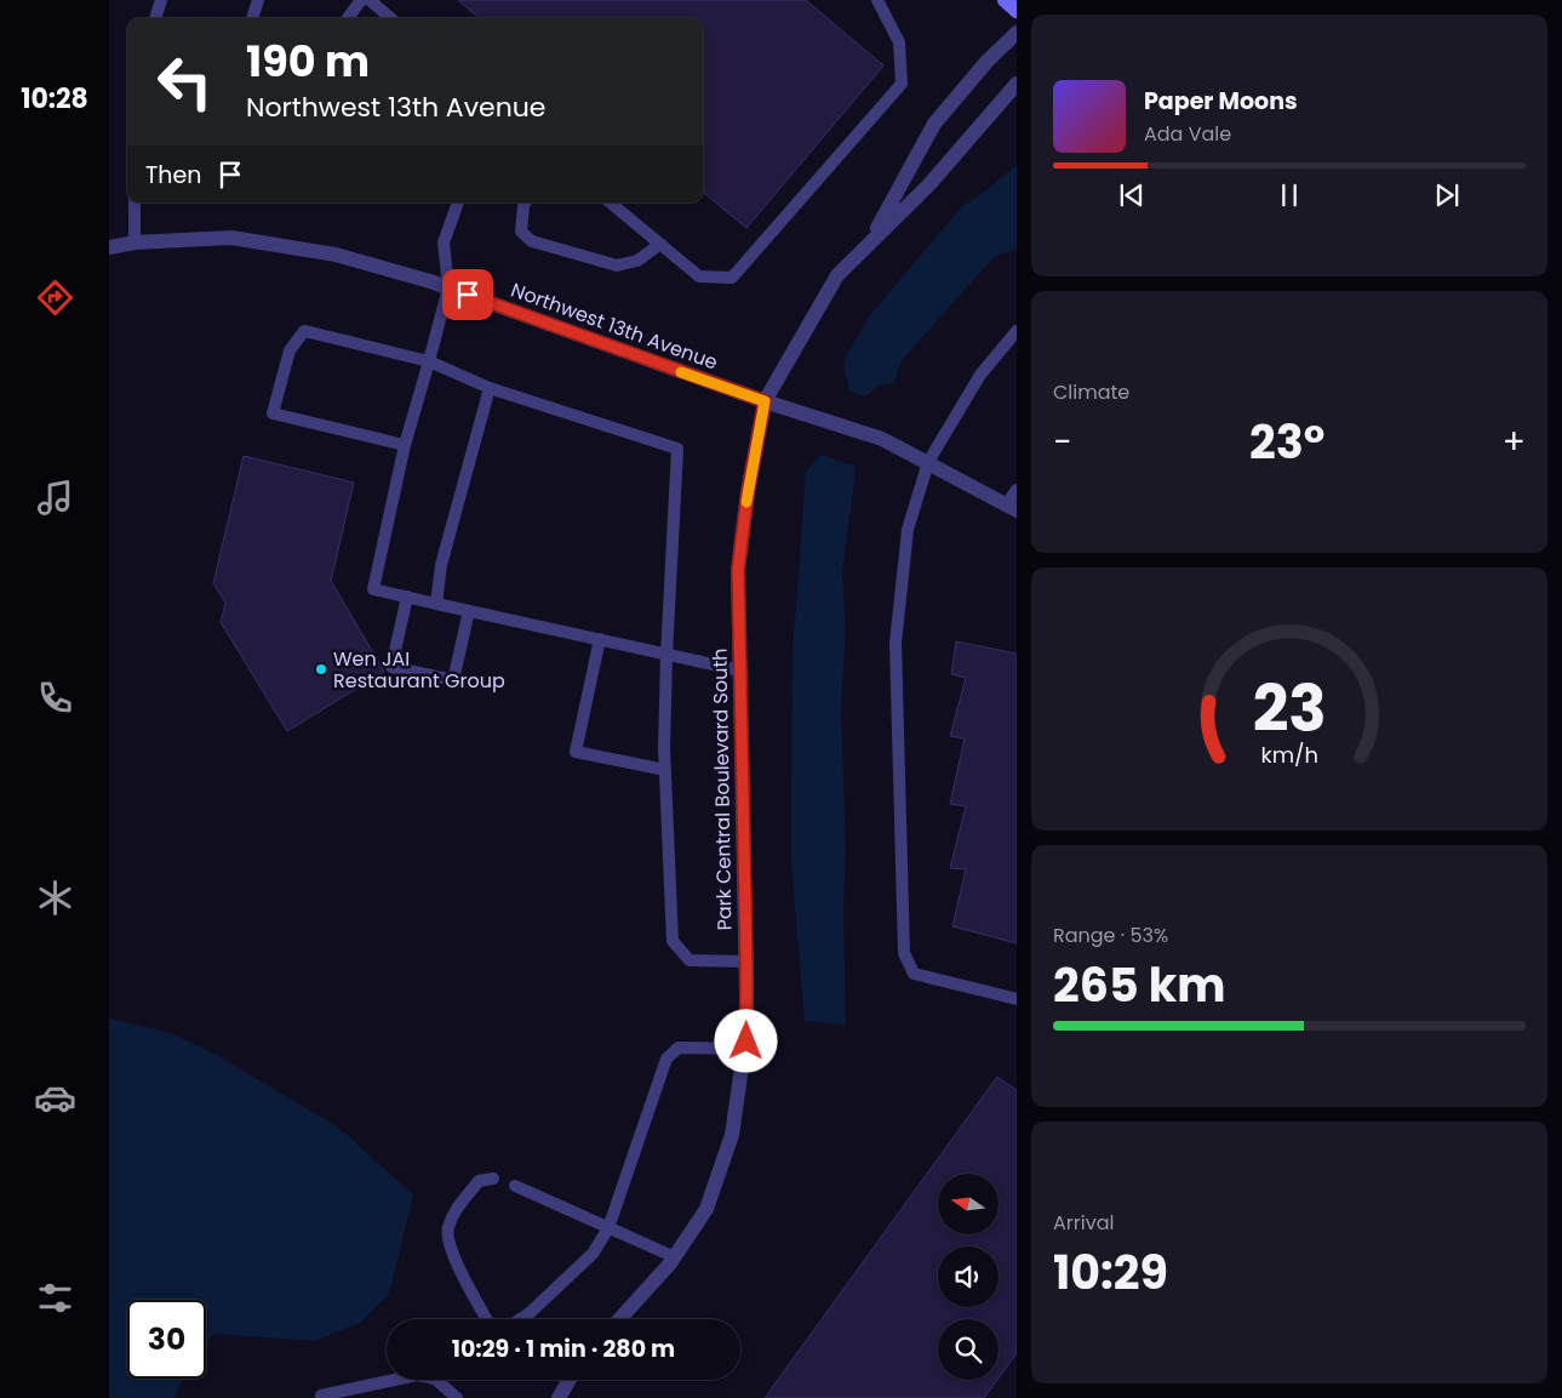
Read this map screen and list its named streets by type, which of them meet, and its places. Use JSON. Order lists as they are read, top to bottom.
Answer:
{
  "streets": {
    "street": ["Northwest 13th Avenue", "Park Central Boulevard South"]
  },
  "crossings": [
    ["Northwest 13th Avenue", "Park Central Boulevard South"]
  ],
  "places": ["Wen JAI Restaurant Group"],
  "north": "left",
  "page": {
    "tabs": "10:28",
    "turn": ["190 m", "Northwest 13th Avenue"],
    "song": ["Paper Moons", "Ada Vale"],
    "then": "Then",
    "tile": [
      "Climate",
      ["Range · 53%", "265 km"],
      ["Arrival", "10:29"]
    ],
    "heat": ["−", "23°", "+"],
    "limit": "30",
    "trip": "10:29 · 1 min · 280 m",
    "gauge": ["23", "km/h"]
  }
}
